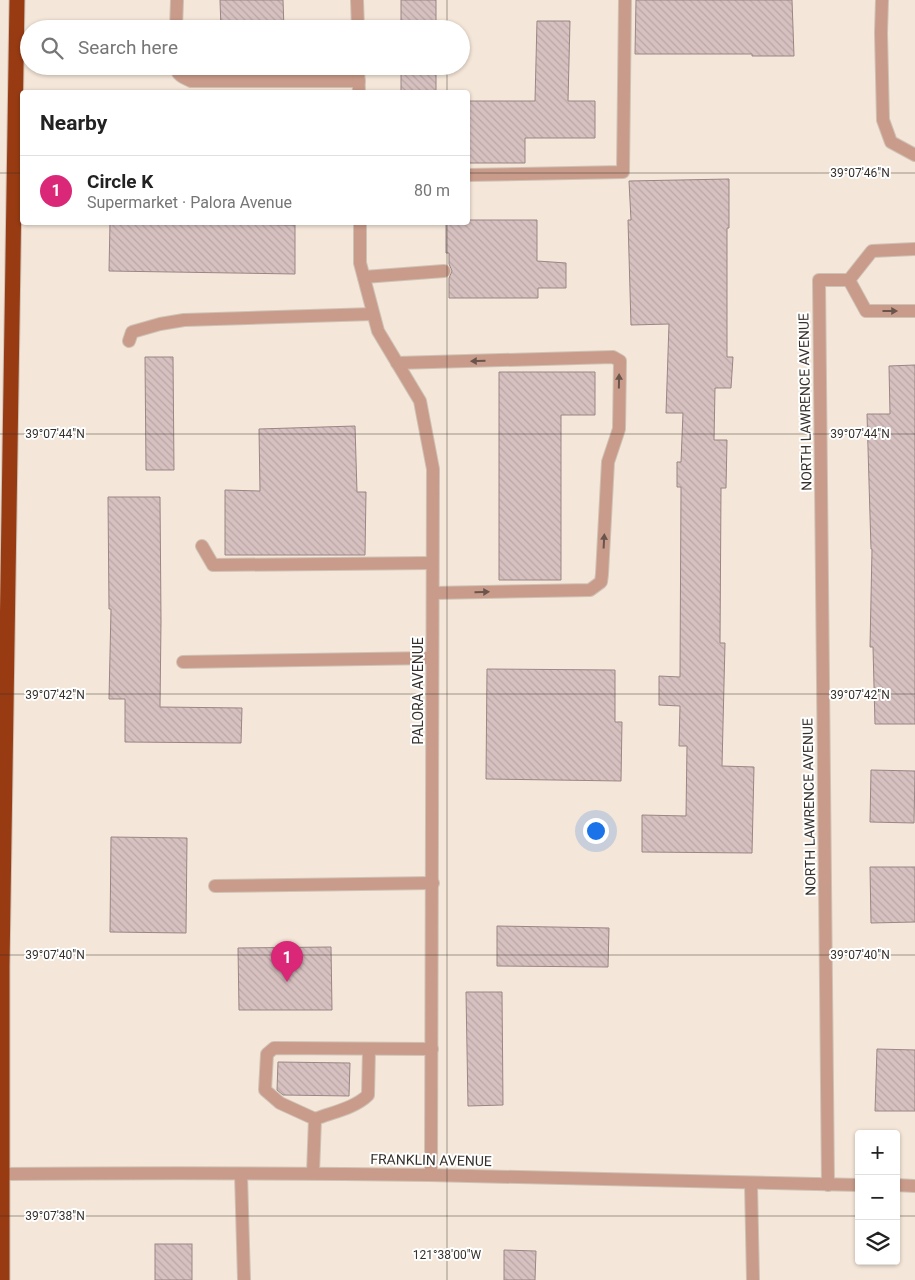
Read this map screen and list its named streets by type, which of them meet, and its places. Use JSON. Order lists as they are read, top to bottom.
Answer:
{
  "streets": {
    "street": ["NORTH LAWRENCE AVENUE", "PALORA AVENUE", "FRANKLIN AVENUE"]
  },
  "crossings": [
    ["NORTH LAWRENCE AVENUE", "FRANKLIN AVENUE"],
    ["PALORA AVENUE", "FRANKLIN AVENUE"]
  ],
  "page": {
    "search": "Search here",
    "heading": "Nearby",
    "list": [
      {
        "mark": "1",
        "name": "Circle K",
        "note": "Supermarket · Palora Avenue",
        "value": "80 m"
      }
    ],
    "pins": "1",
    "map_buttons": ["+", "−"]
  },
  "coordinates": [
    "39°07'46\"N",
    "39°07'44\"N",
    "39°07'42\"N",
    "39°07'40\"N",
    "39°07'38\"N",
    "121°38'00\"W"
  ]
}
